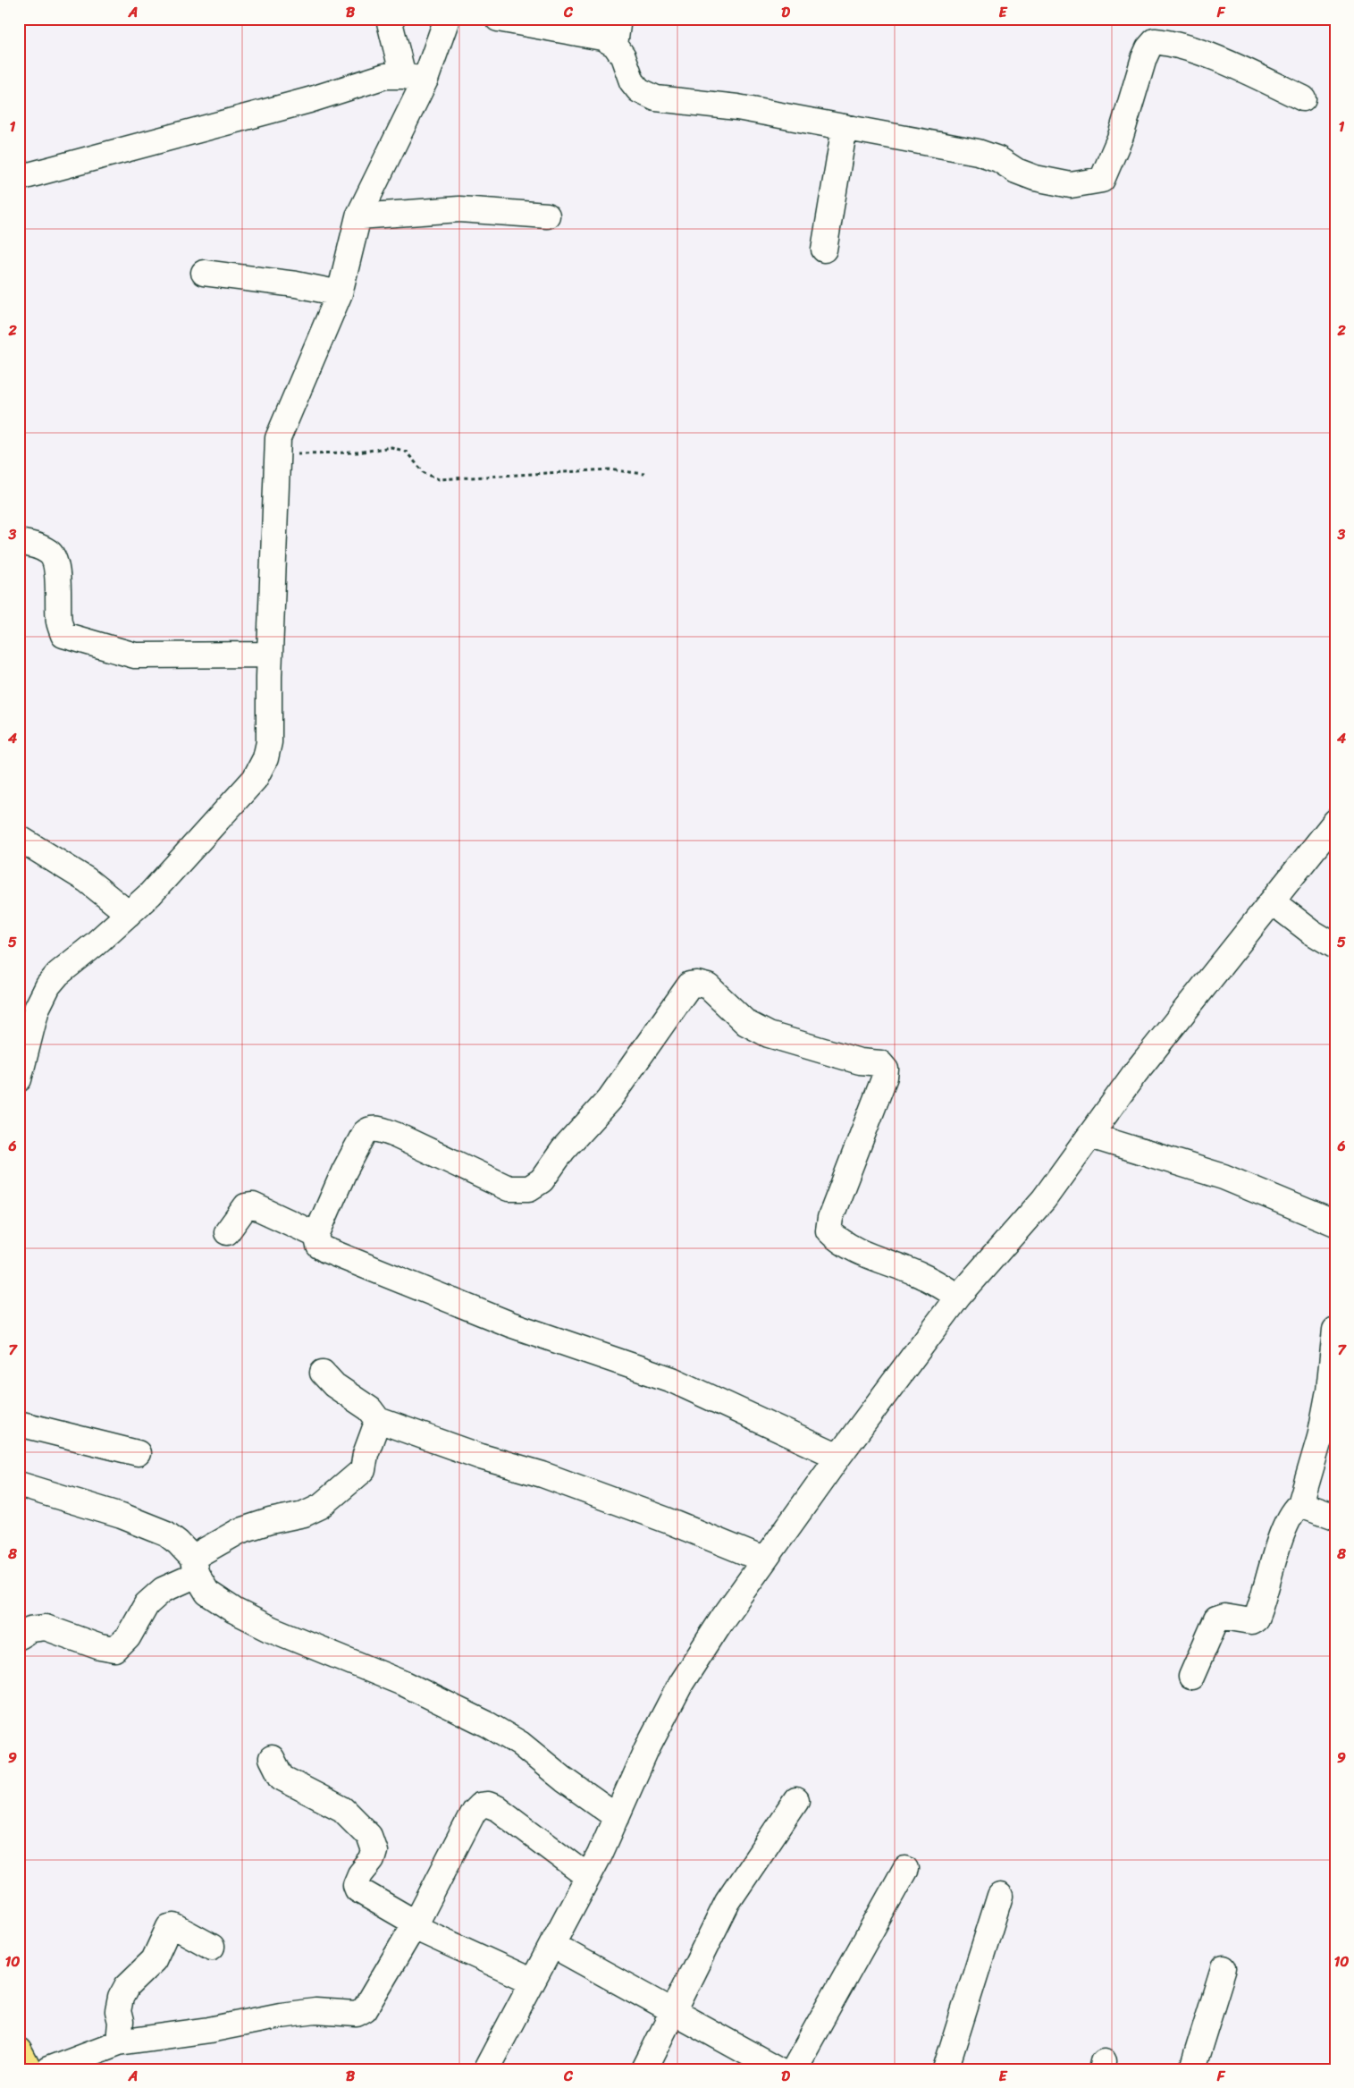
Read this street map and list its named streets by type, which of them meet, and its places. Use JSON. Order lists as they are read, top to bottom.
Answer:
{
  "grid": {
    "columns": [
      "A",
      "B",
      "C",
      "D",
      "E",
      "F"
    ],
    "rows": [
      "1",
      "2",
      "3",
      "4",
      "5",
      "6",
      "7",
      "8",
      "9",
      "10"
    ]
  }
}
